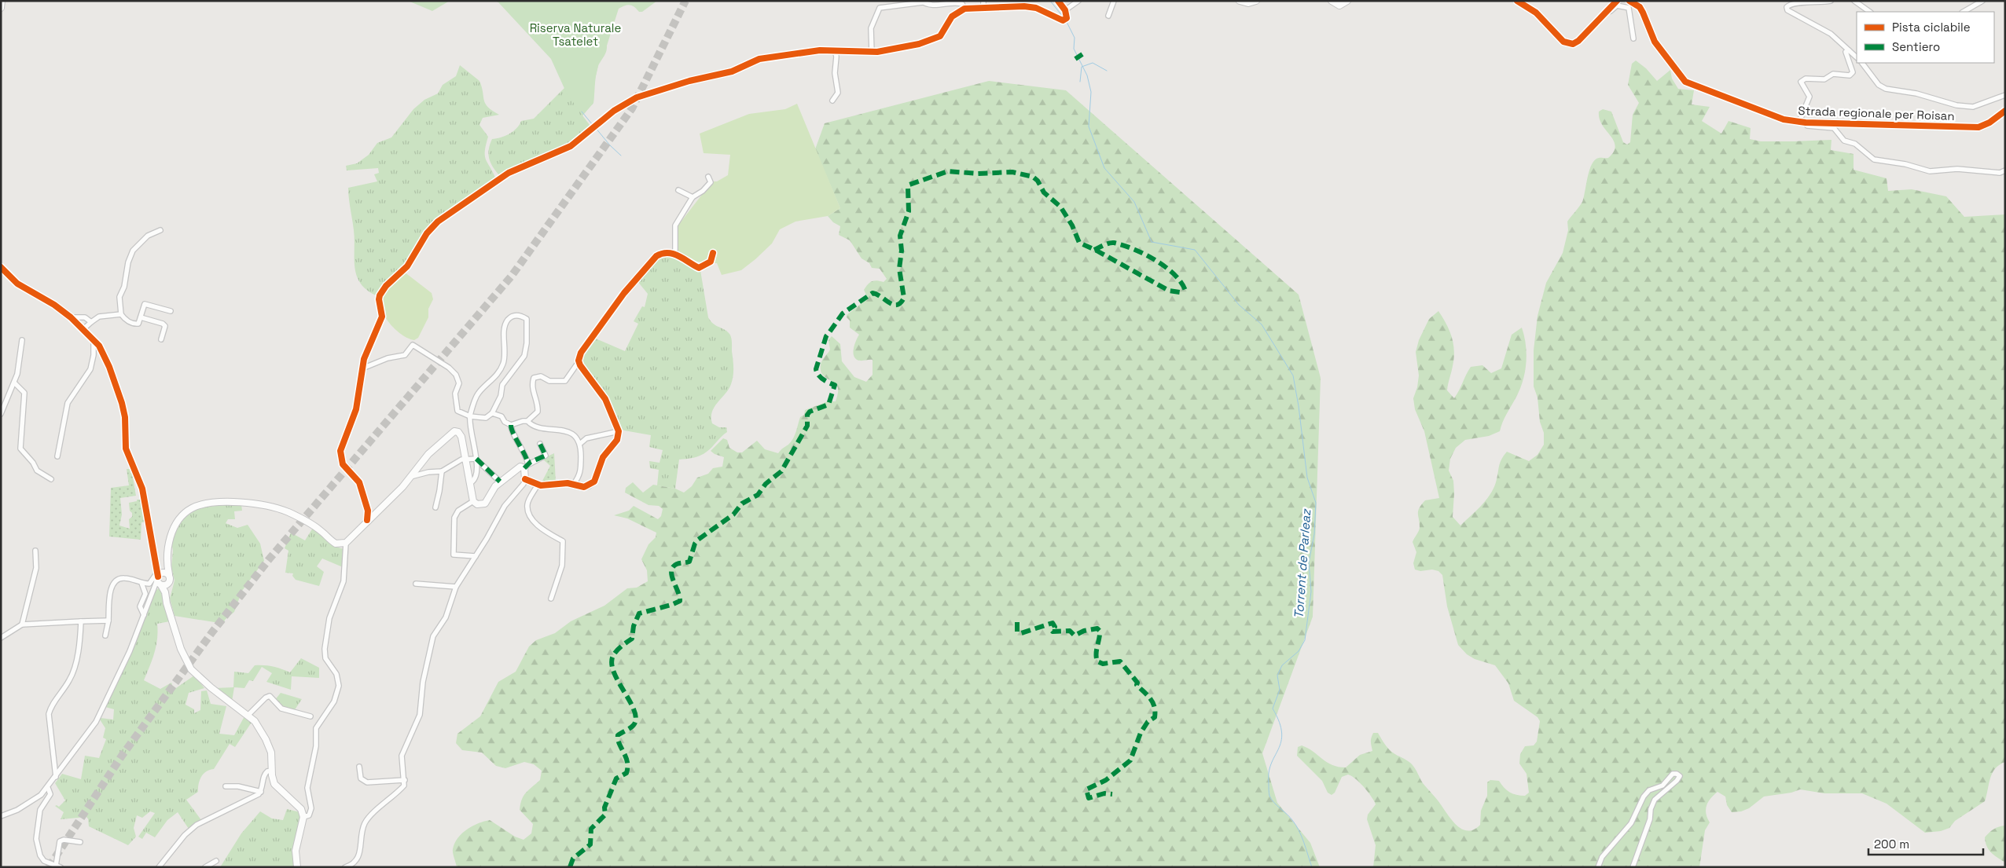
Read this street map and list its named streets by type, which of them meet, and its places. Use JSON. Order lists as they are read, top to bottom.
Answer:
{
  "streets": {
    "street": ["Strada regionale per Roisan"]
  },
  "water": ["Torrent de Parleaz"],
  "parks": ["Riserva Naturale Tsatelet"],
  "legend": ["Pista ciclabile", "Sentiero"],
  "scale_bar": "200 m"
}
